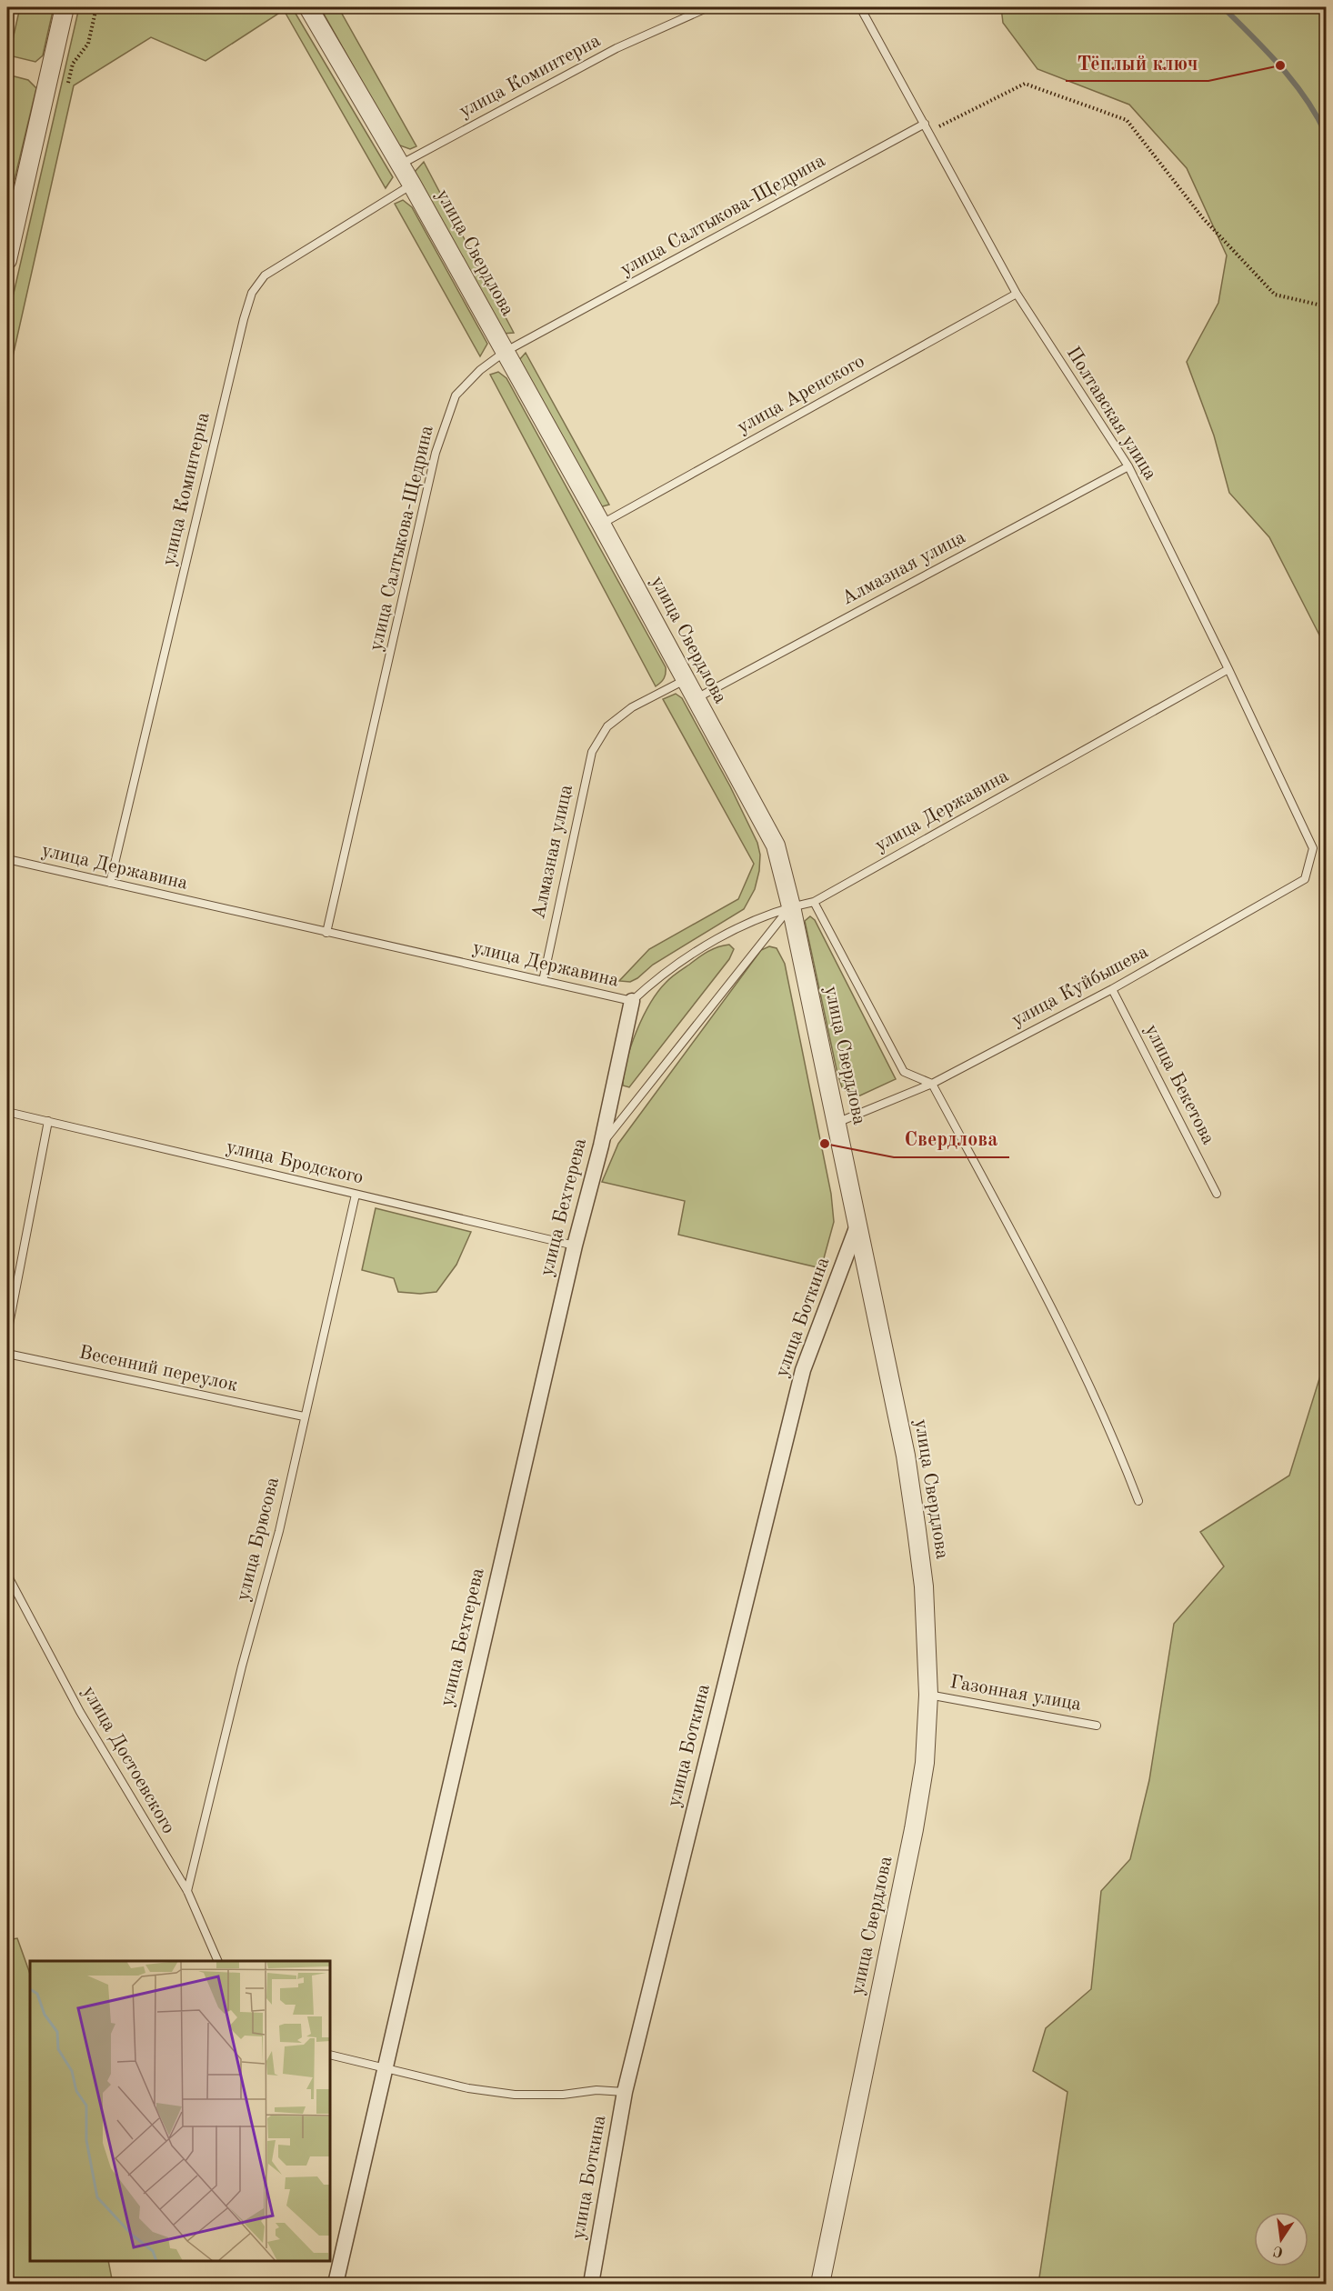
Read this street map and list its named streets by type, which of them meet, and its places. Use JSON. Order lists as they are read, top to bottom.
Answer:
{
  "streets": {
    "street": ["улица Свердлова", "улица Бехтерева", "улица Боткина"],
    "lane": [
      "улица Коминтерна",
      "улица Салтыкова-Щедрина",
      "улица Аренского",
      "Полтавская улица",
      "Алмазная улица",
      "улица Державина",
      "улица Куйбышева",
      "улица Бекетова",
      "улица Бродского",
      "Весенний переулок",
      "улица Брюсова",
      "Газонная улица",
      "улица Достоевского"
    ]
  },
  "crossings": [
    ["улица Коминтерна", "улица Свердлова"],
    ["улица Коминтерна", "улица Державина"],
    ["улица Салтыкова-Щедрина", "улица Свердлова"],
    ["улица Салтыкова-Щедрина", "Полтавская улица"],
    ["улица Салтыкова-Щедрина", "улица Державина"],
    ["улица Свердлова", "улица Аренского"],
    ["улица Свердлова", "Алмазная улица"],
    ["улица Свердлова", "улица Державина"],
    ["улица Свердлова", "улица Куйбышева"],
    ["улица Свердлова", "улица Боткина"],
    ["улица Свердлова", "Газонная улица"],
    ["улица Аренского", "Полтавская улица"],
    ["Полтавская улица", "Алмазная улица"],
    ["Полтавская улица", "улица Державина"],
    ["Полтавская улица", "улица Куйбышева"],
    ["Алмазная улица", "улица Державина"],
    ["улица Державина", "улица Бехтерева"],
    ["улица Куйбышева", "улица Бекетова"],
    ["улица Бродского", "улица Бехтерева"],
    ["улица Бродского", "улица Брюсова"],
    ["Весенний переулок", "улица Брюсова"],
    ["улица Брюсова", "улица Достоевского"]
  ],
  "places": ["Тёплый ключ", "Свердлова"],
  "north": "bottom"
}
